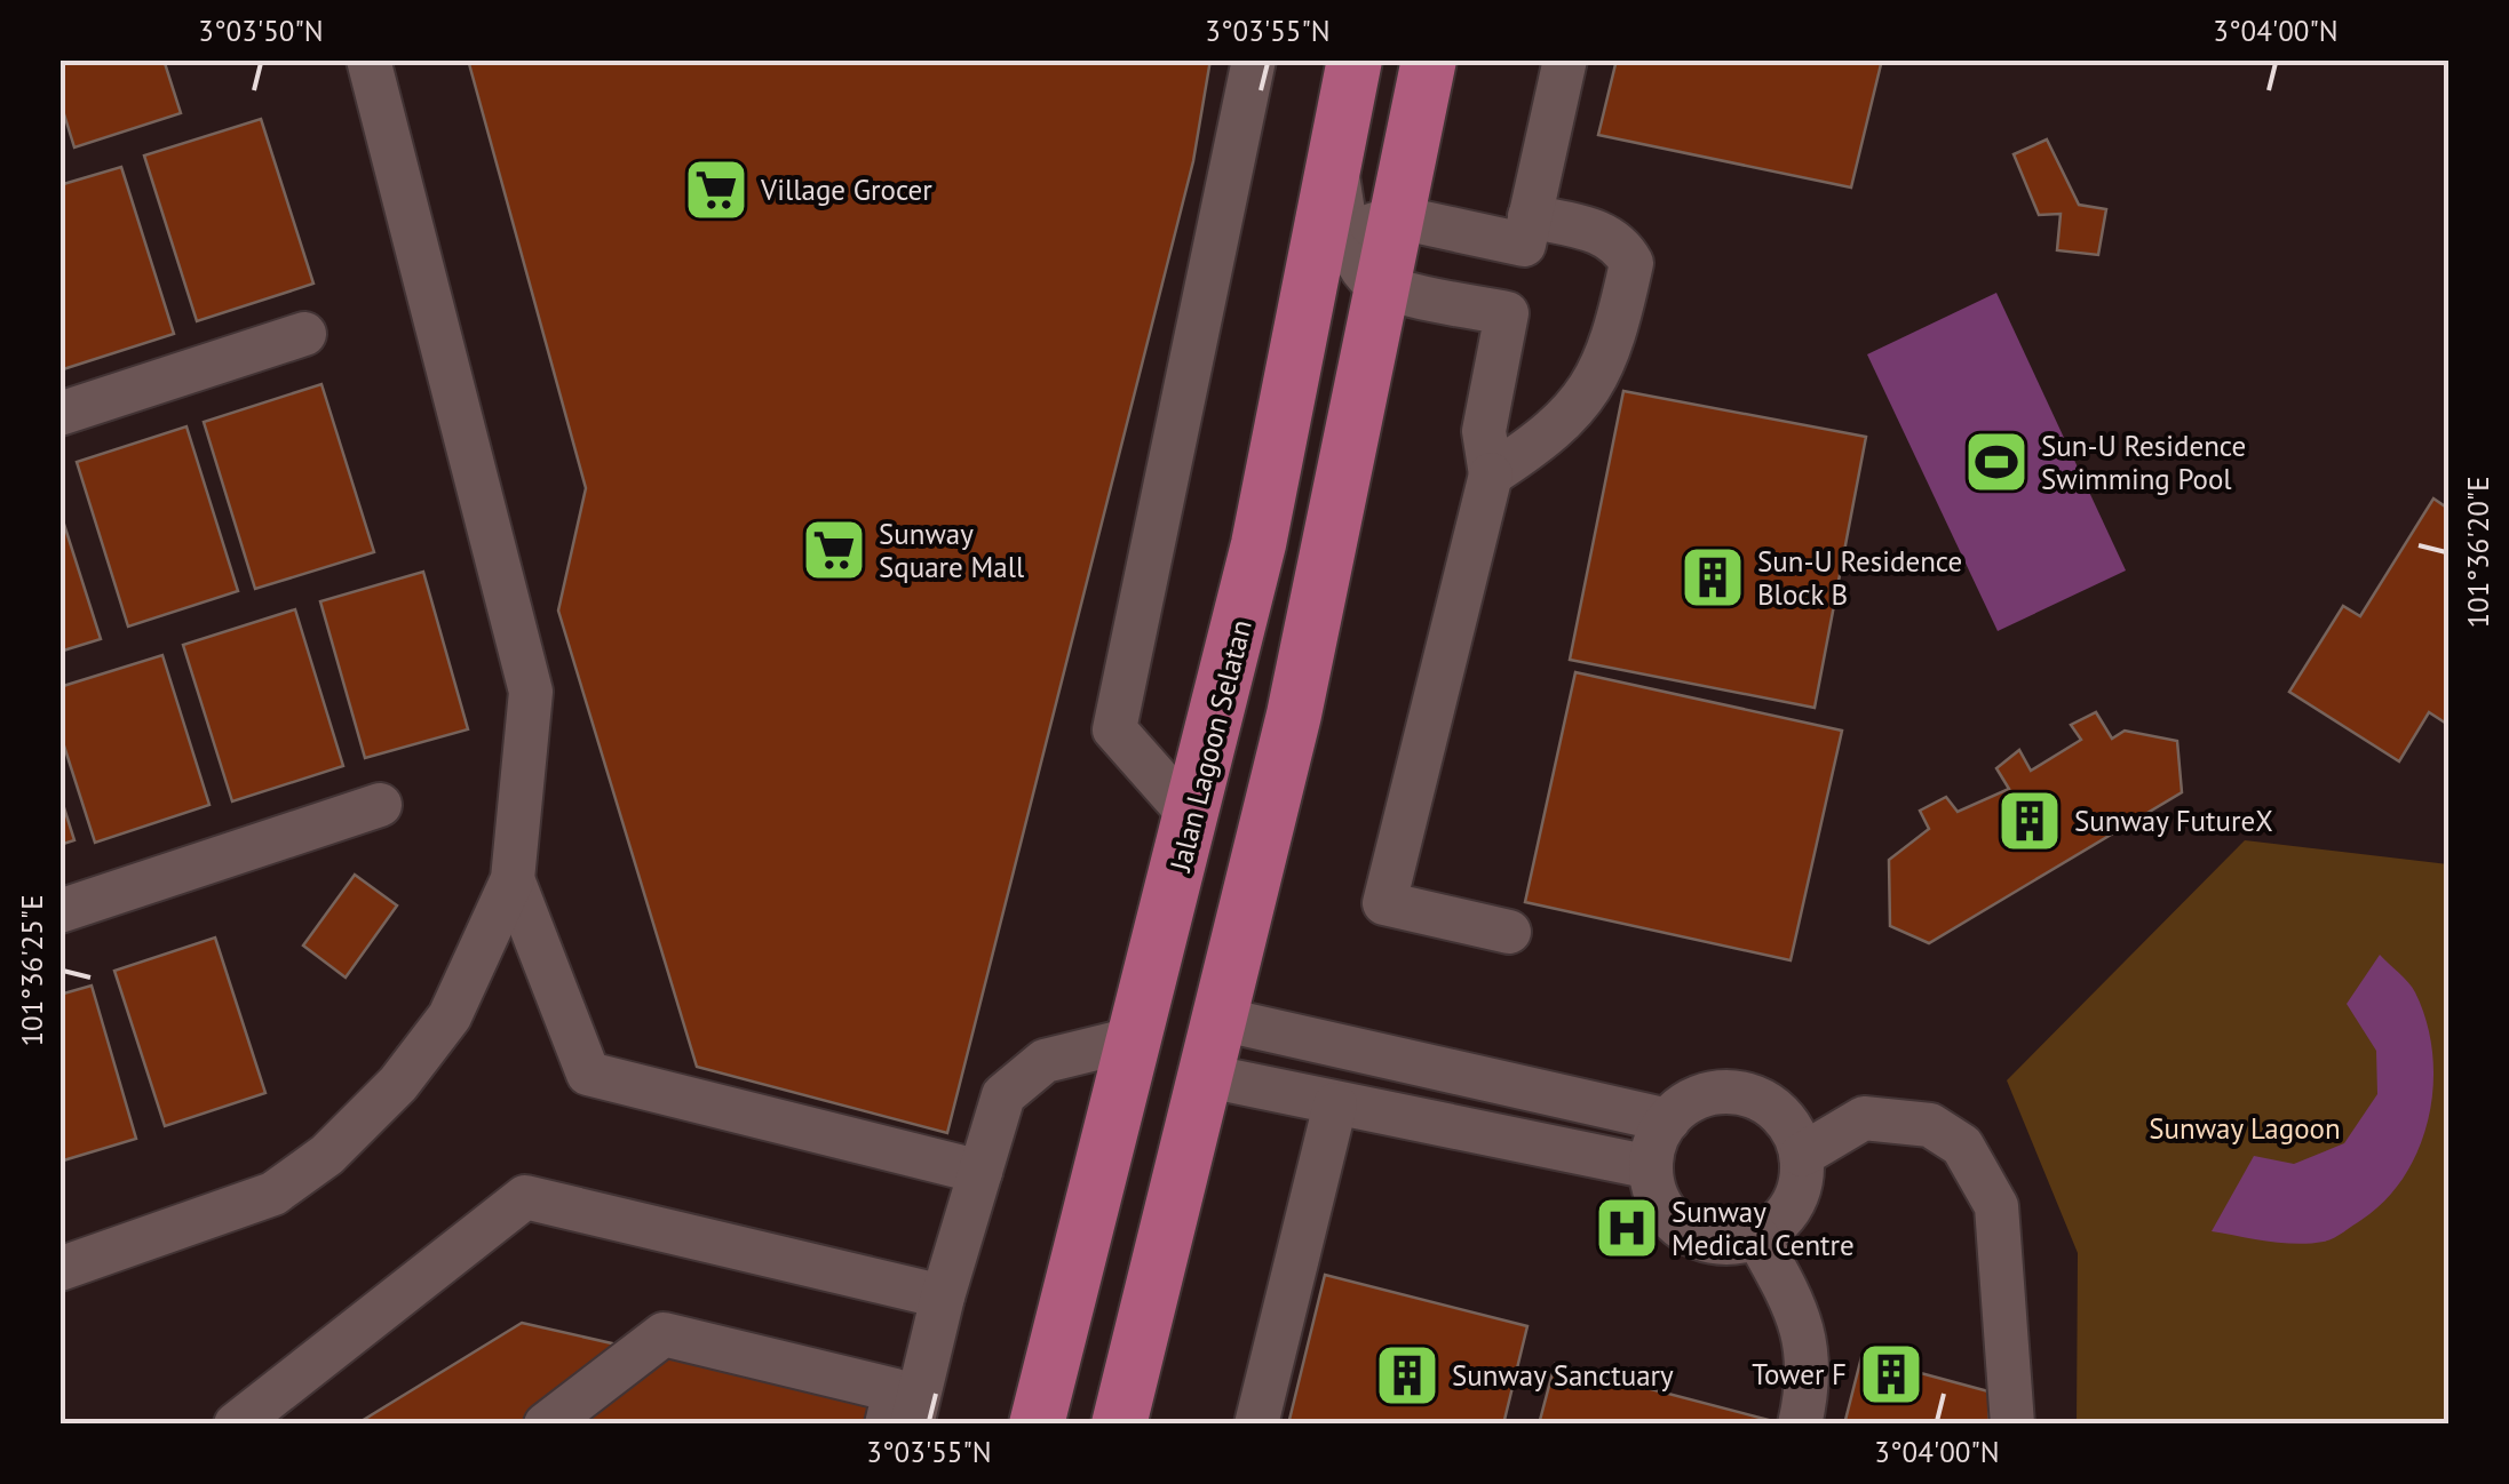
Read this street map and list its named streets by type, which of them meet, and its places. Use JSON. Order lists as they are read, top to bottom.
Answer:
{
  "streets": {
    "main road": ["Jalan Lagoon Selatan"]
  },
  "parks": ["Sunway Lagoon"],
  "places": {
    "supermarket": ["Village Grocer", "Sunway Square Mall"],
    "sports": ["Sun-U Residence Swimming Pool"],
    "building": [
      "Sun-U Residence Block B",
      "Sunway FutureX",
      "Tower F",
      "Sunway Sanctuary"
    ],
    "hospital": ["Sunway Medical Centre"]
  },
  "coordinates": [
    "3°03'50\"N",
    "3°03'55\"N",
    "3°04'00\"N",
    "101°36'20\"E",
    "101°36'25\"E"
  ]
}
